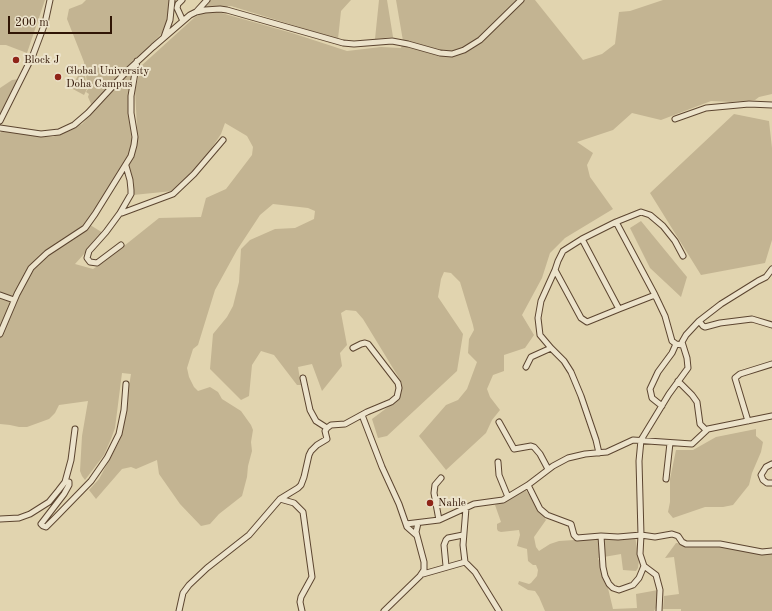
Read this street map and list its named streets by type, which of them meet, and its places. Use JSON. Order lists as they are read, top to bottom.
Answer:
{
  "places": ["Block J", "Global University Doha Campus", "Nahle"],
  "scale_bar": "200 m"
}
